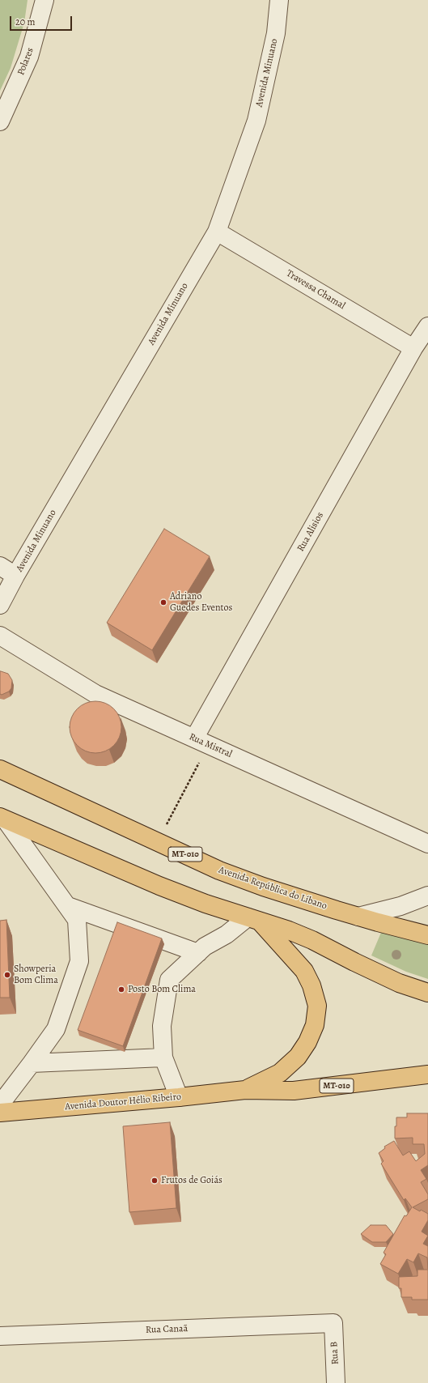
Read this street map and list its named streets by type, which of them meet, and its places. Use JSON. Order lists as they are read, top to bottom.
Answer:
{
  "streets": {
    "main road": ["MT-010", "Avenida República do Líbano", "Avenida Doutor Hélio Ribeiro"],
    "street": [
      "Polares",
      "Avenida Minuano",
      "Travessa Chamal",
      "Rua Alisios",
      "Rua Mistral",
      "Rua Canaã",
      "Rua B"
    ]
  },
  "crossings": [
    ["Avenida Minuano", "Travessa Chamal"],
    ["Travessa Chamal", "Rua Alisios"],
    ["Rua Alisios", "Rua Mistral"],
    ["MT-010", "Avenida Doutor Hélio Ribeiro"],
    ["Rua Canaã", "Rua B"]
  ],
  "places": [
    "Adriano Guedes Eventos",
    "Showperia Bom Clima",
    "Posto Bom Clima",
    "Frutos de Goiás"
  ],
  "scale_bar": "20 m"
}
